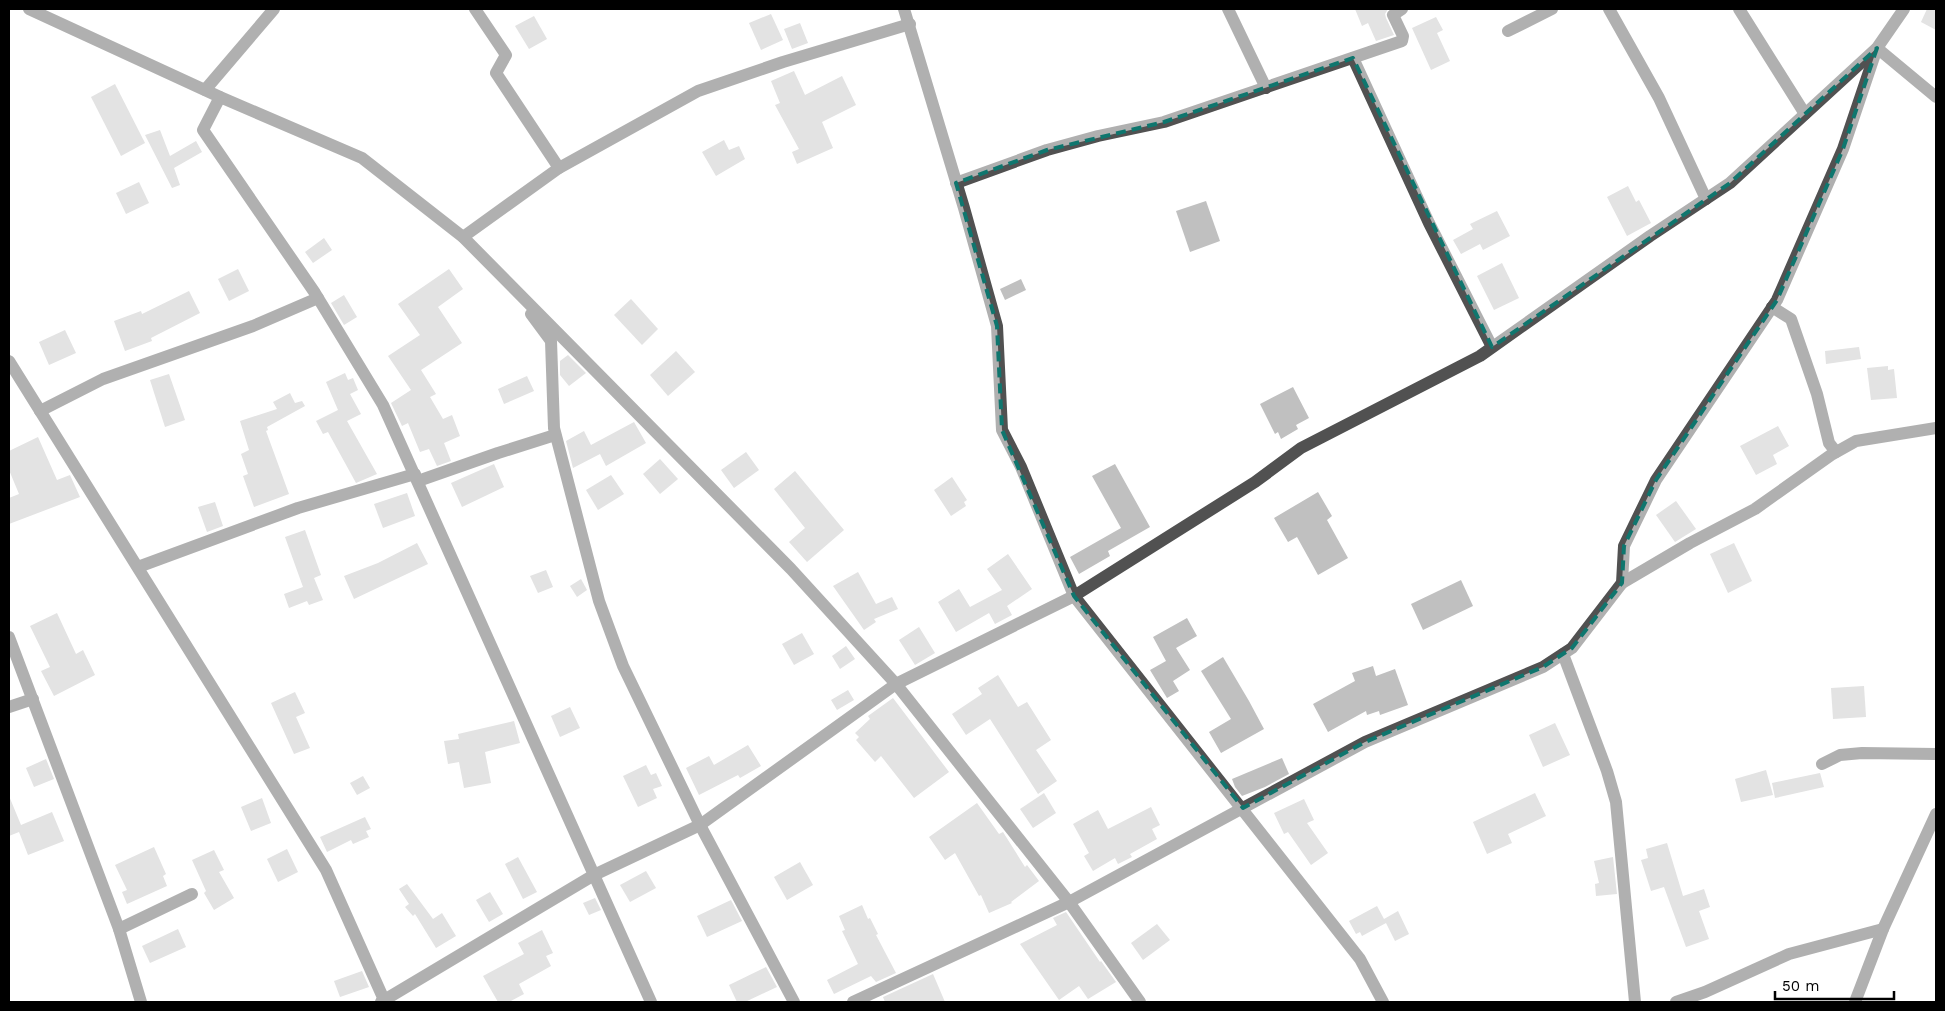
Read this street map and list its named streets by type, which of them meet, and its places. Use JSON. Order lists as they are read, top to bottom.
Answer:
{
  "scale_bar": "50 m"
}
